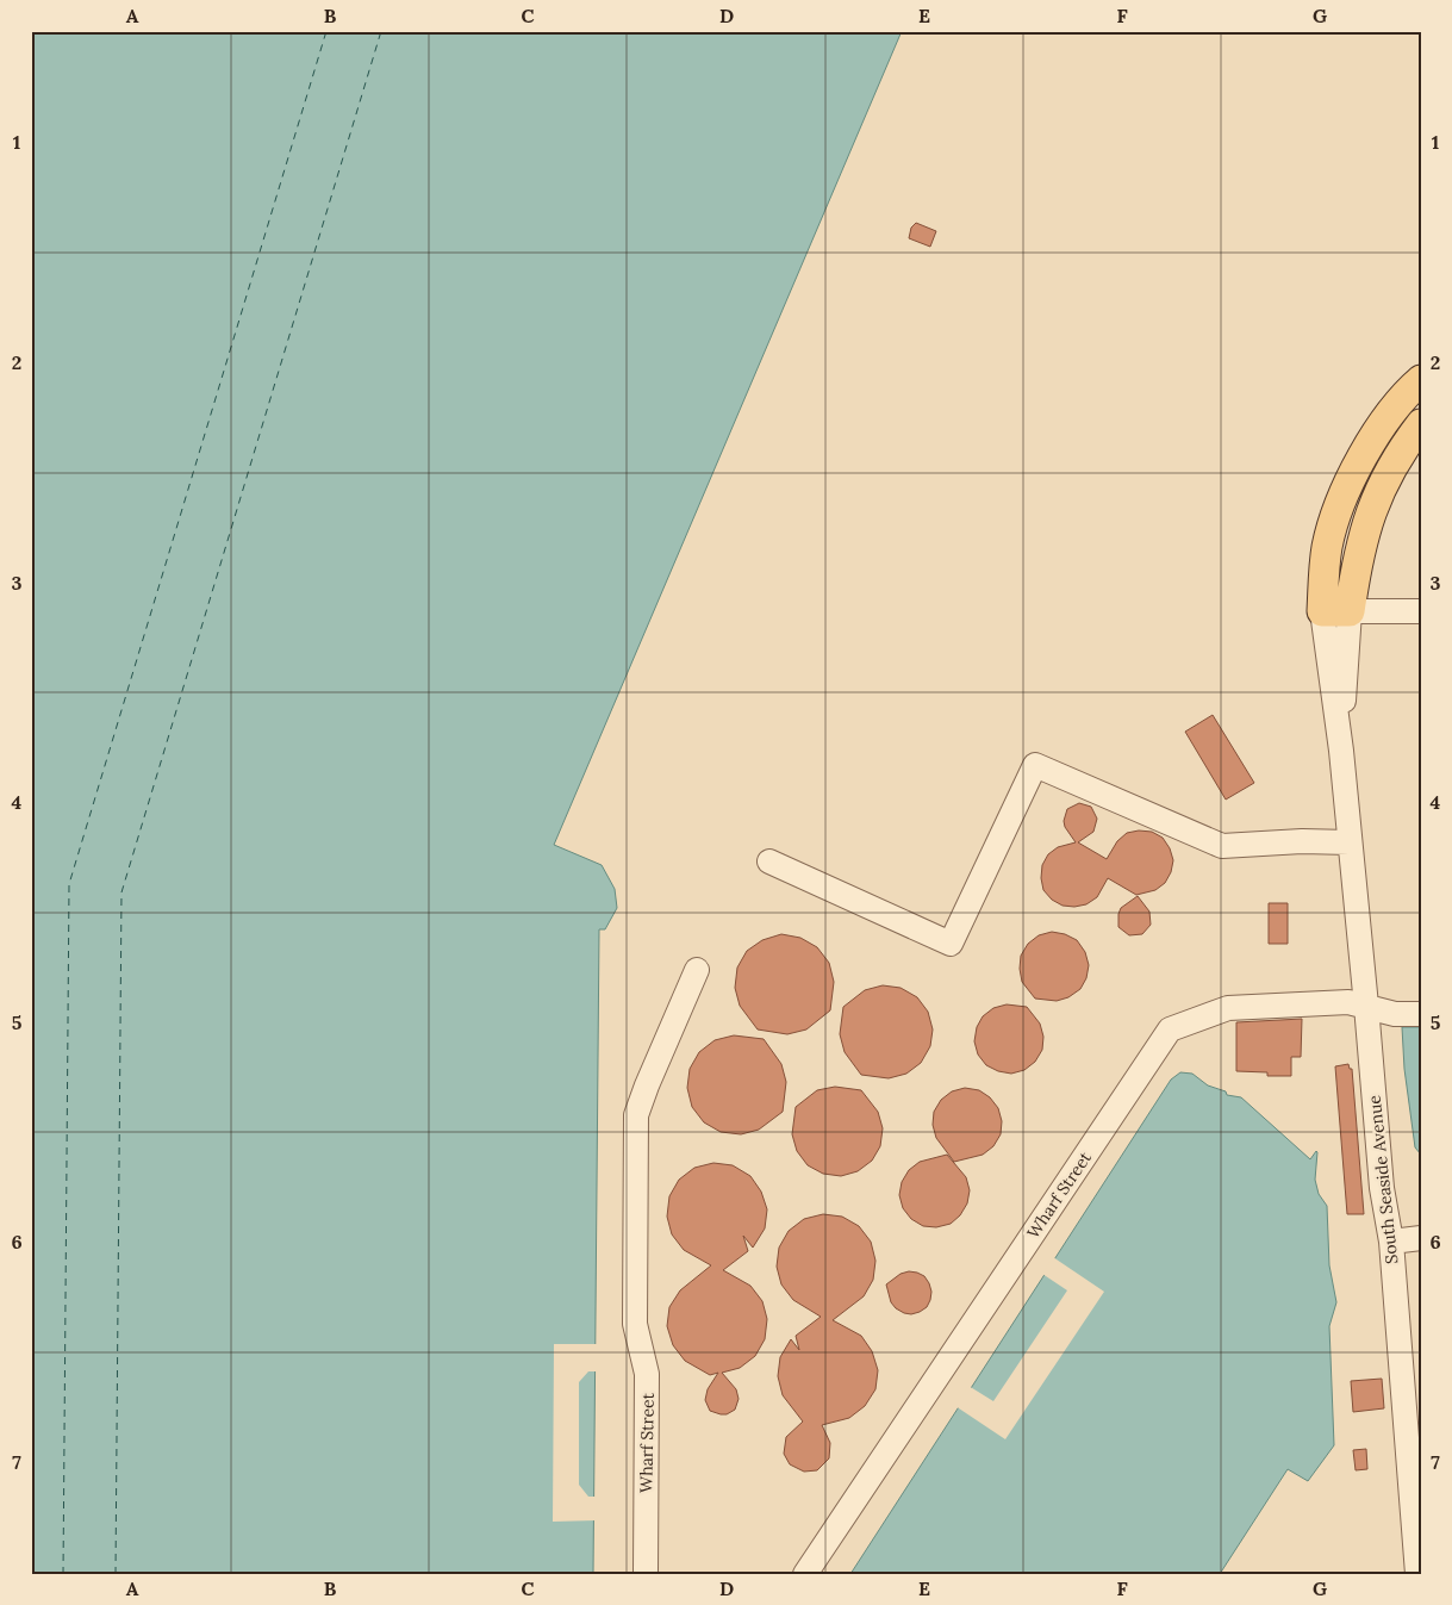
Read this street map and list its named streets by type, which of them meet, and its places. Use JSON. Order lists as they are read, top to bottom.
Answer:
{
  "streets": {
    "street": ["South Seaside Avenue", "Wharf Street"]
  },
  "crossings": [
    ["South Seaside Avenue", "Wharf Street"]
  ],
  "grid": {
    "columns": [
      "A",
      "B",
      "C",
      "D",
      "E",
      "F",
      "G"
    ],
    "rows": [
      "1",
      "2",
      "3",
      "4",
      "5",
      "6",
      "7"
    ]
  }
}
